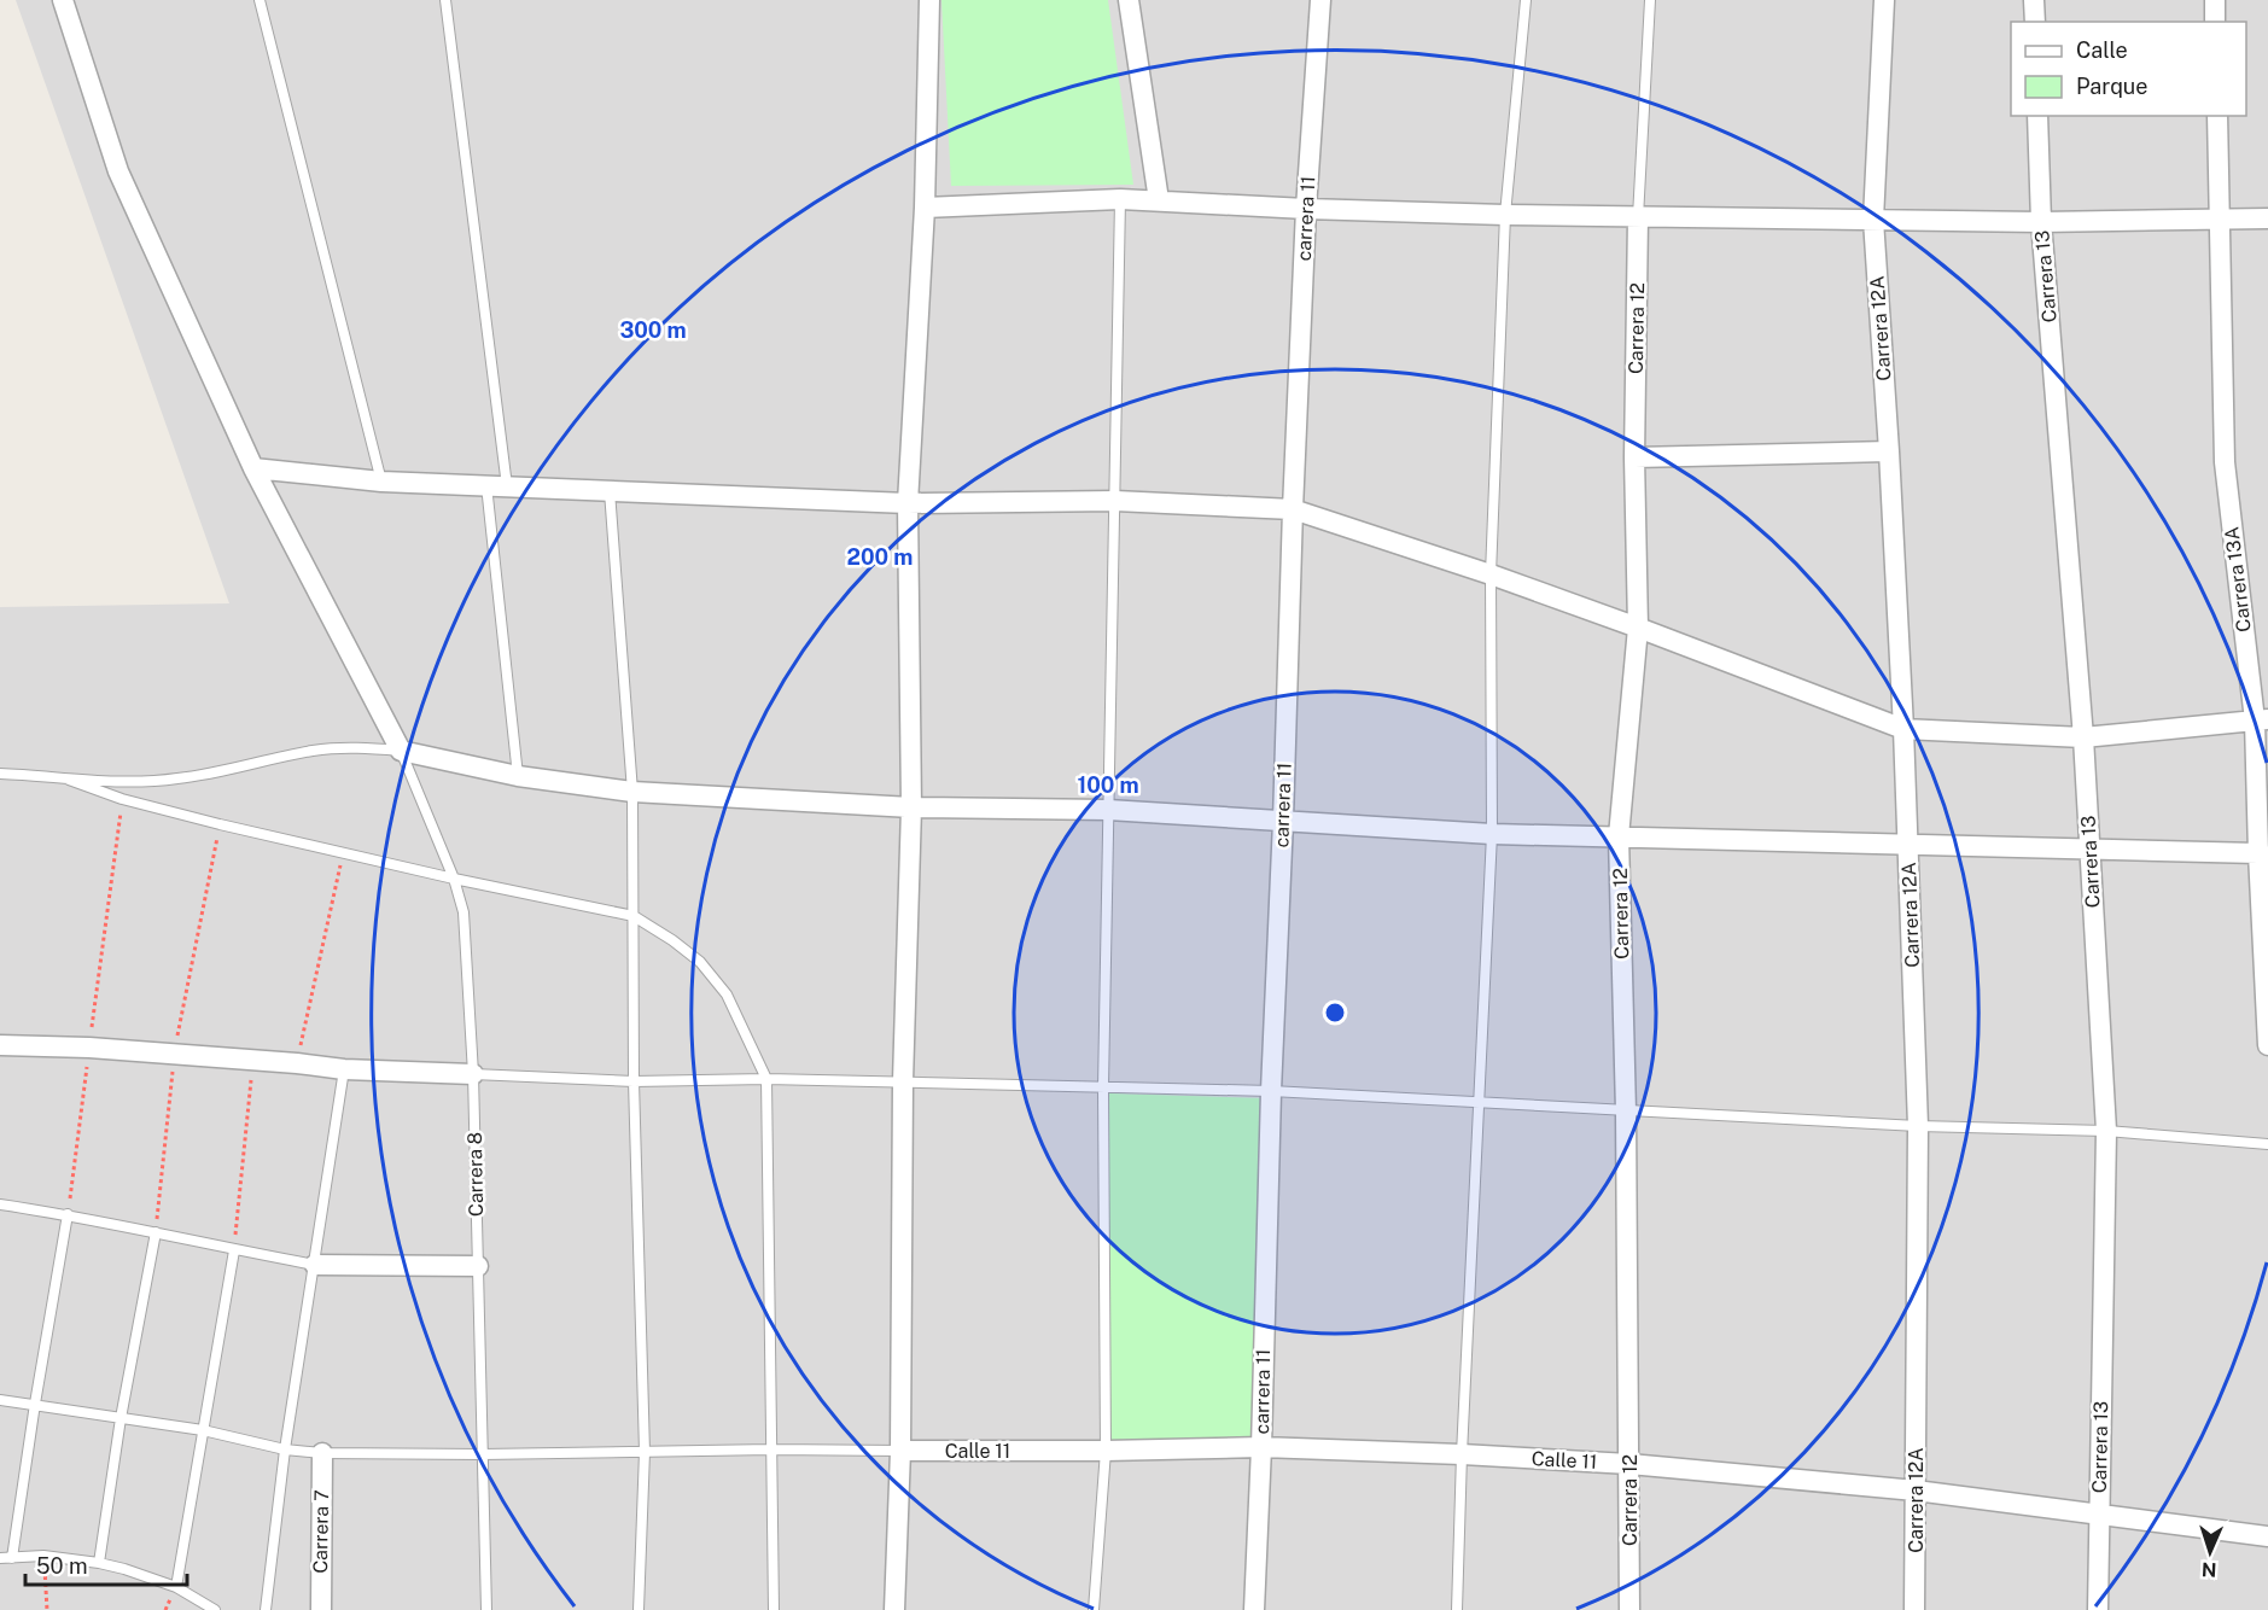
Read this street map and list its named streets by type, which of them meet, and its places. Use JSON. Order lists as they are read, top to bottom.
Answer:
{
  "streets": {
    "street": [
      "carrera 11",
      "Carrera 13",
      "Carrera 12",
      "Carrera 12A",
      "Carrera 13A",
      "Calle 11",
      "Carrera 7"
    ],
    "lane": ["Carrera 8"]
  },
  "crossings": [
    ["carrera 11", "Calle 11"],
    ["Carrera 13", "Calle 11"],
    ["Carrera 12", "Calle 11"],
    ["Carrera 12A", "Calle 11"]
  ],
  "legend": ["Calle", "Parque"],
  "scale_bar": "50 m",
  "north": "bottom",
  "rings": ["300 m", "200 m", "100 m"]
}
